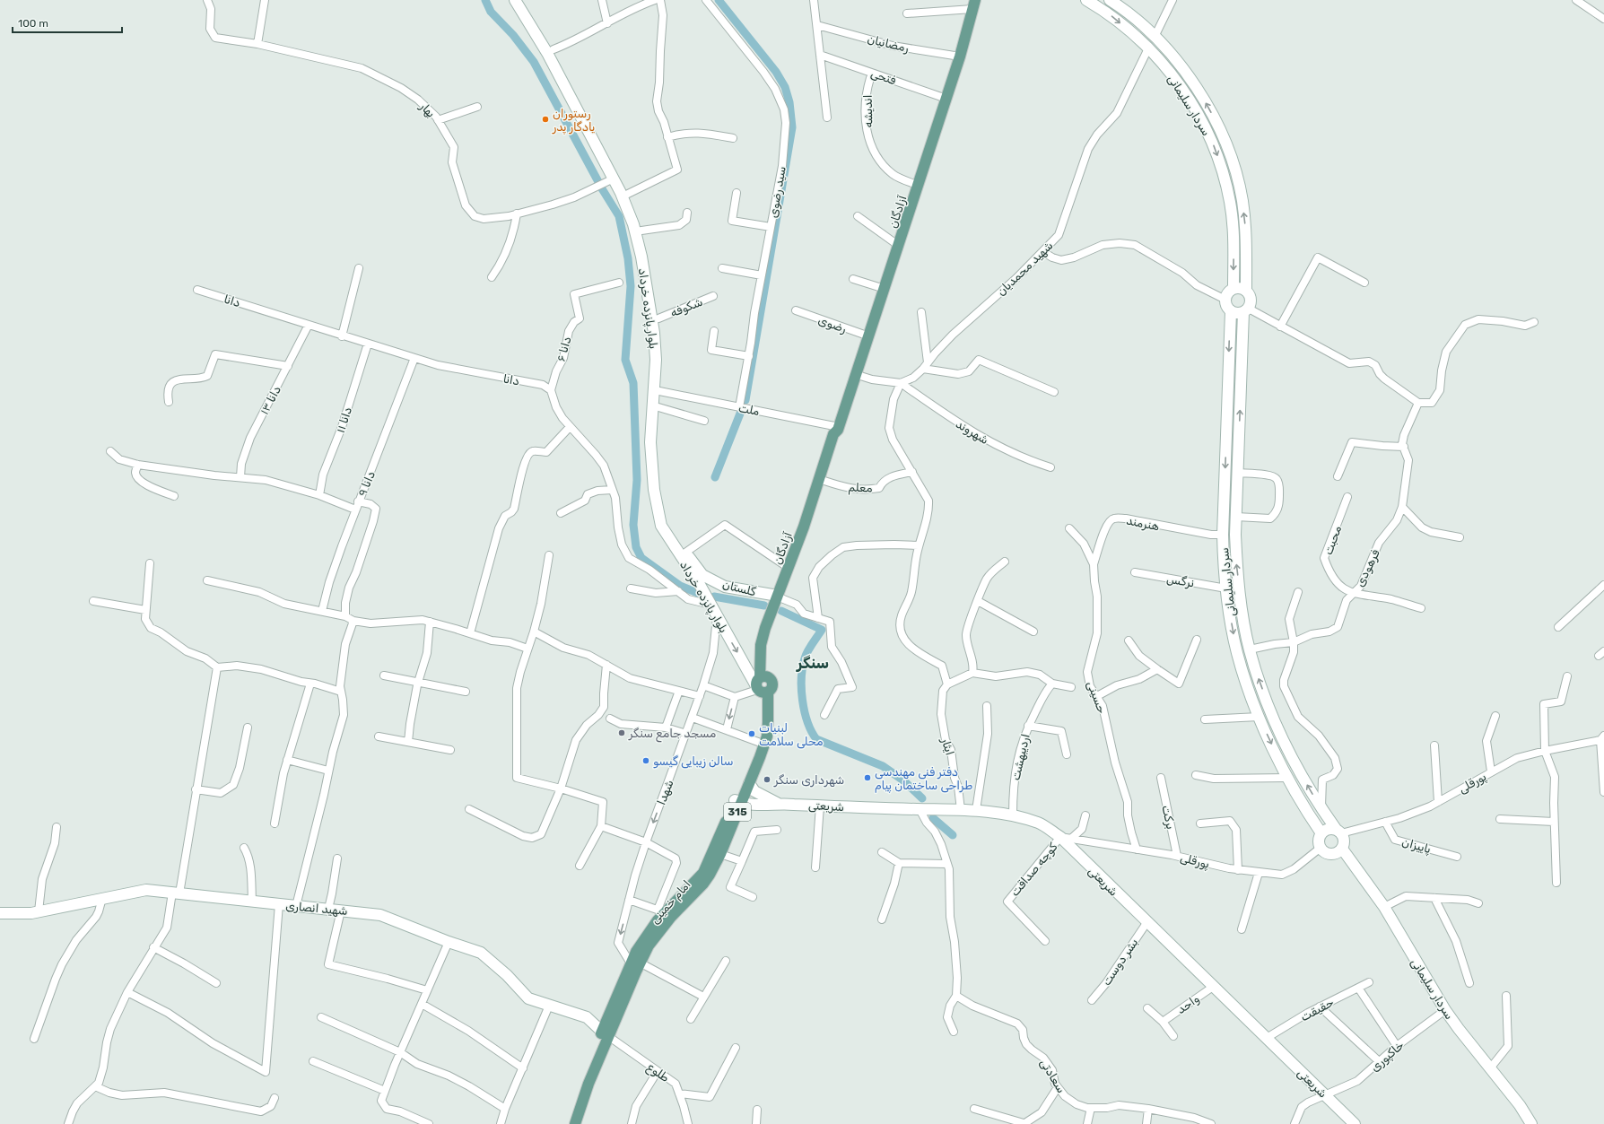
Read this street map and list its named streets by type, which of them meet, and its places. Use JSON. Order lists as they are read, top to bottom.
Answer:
{
  "streets": {
    "main road": ["آزادگان", "315", "امام خمینی"],
    "street": [
      "رمضانیان",
      "فتحی",
      "سردار سلیمانی",
      "بهار",
      "اندیشه",
      "سید رضوی",
      "شهید محمدیان",
      "دانا",
      "شکوفه",
      "بلوار پانزده خرداد",
      "رضوی",
      "دانا ۶",
      "دانا ۱۳",
      "ملت",
      "دانا ۱۱",
      "شهروند",
      "دانا ۹",
      "معلم",
      "هنرمند",
      "محبت",
      "فرهودی",
      "نرگس",
      "گلستان",
      "حسینی",
      "ایثار",
      "اردیبهشت",
      "پورقلی",
      "شهدا",
      "شریعتی",
      "برکت",
      "پاییزان",
      "کوچه صداقت",
      "شهید انصاری",
      "بشر دوست",
      "واحد",
      "حقیقت",
      "خاکپوری",
      "طلوع",
      "سعادتی"
    ]
  },
  "crossings": [
    ["رمضانیان", "آزادگان"],
    ["فتحی", "آزادگان"],
    ["سردار سلیمانی", "شهید محمدیان"],
    ["سردار سلیمانی", "هنرمند"],
    ["سردار سلیمانی", "نرگس"],
    ["سردار سلیمانی", "پورقلی"],
    ["سردار سلیمانی", "خاکپوری"],
    ["بهار", "بلوار پانزده خرداد"],
    ["اندیشه", "آزادگان"],
    ["سید رضوی", "ملت"],
    ["آزادگان", "بلوار پانزده خرداد"],
    ["آزادگان", "رضوی"],
    ["آزادگان", "ملت"],
    ["آزادگان", "معلم"],
    ["آزادگان", "گلستان"],
    ["آزادگان", "امام خمینی"],
    ["شهید محمدیان", "شهروند"],
    ["دانا", "دانا ۶"],
    ["دانا", "دانا ۱۳"],
    ["دانا", "دانا ۱۱"],
    ["دانا", "دانا ۹"],
    ["شکوفه", "بلوار پانزده خرداد"],
    ["بلوار پانزده خرداد", "ملت"],
    ["بلوار پانزده خرداد", "گلستان"],
    ["بلوار پانزده خرداد", "شهدا"],
    ["بلوار پانزده خرداد", "امام خمینی"],
    ["هنرمند", "حسینی"],
    ["محبت", "فرهودی"],
    ["حسینی", "پورقلی"],
    ["ایثار", "شریعتی"],
    ["اردیبهشت", "شریعتی"],
    ["پورقلی", "شریعتی"],
    ["پورقلی", "برکت"],
    ["پورقلی", "پاییزان"],
    ["پورقلی", "کوچه صداقت"],
    ["شهدا", "امام خمینی"],
    ["شریعتی", "کوچه صداقت"],
    ["شریعتی", "امام خمینی"],
    ["شریعتی", "بشر دوست"],
    ["شریعتی", "واحد"],
    ["شریعتی", "حقیقت"],
    ["شریعتی", "خاکپوری"],
    ["امام خمینی", "شهید انصاری"],
    ["امام خمینی", "طلوع"],
    ["شهید انصاری", "طلوع"]
  ],
  "one_way": ["شهدا"],
  "districts": ["سنگر"],
  "places": [
    "رستوران یادگار پدر",
    "مسجد جامع سنگر",
    "لبنیات محلی سلامت",
    "سالن زیبایی گیسو",
    "دفتر فنی مهندسی طراحی ساختمان پیام",
    "شهرداری سنگر"
  ],
  "scale_bar": "100 m"
}
